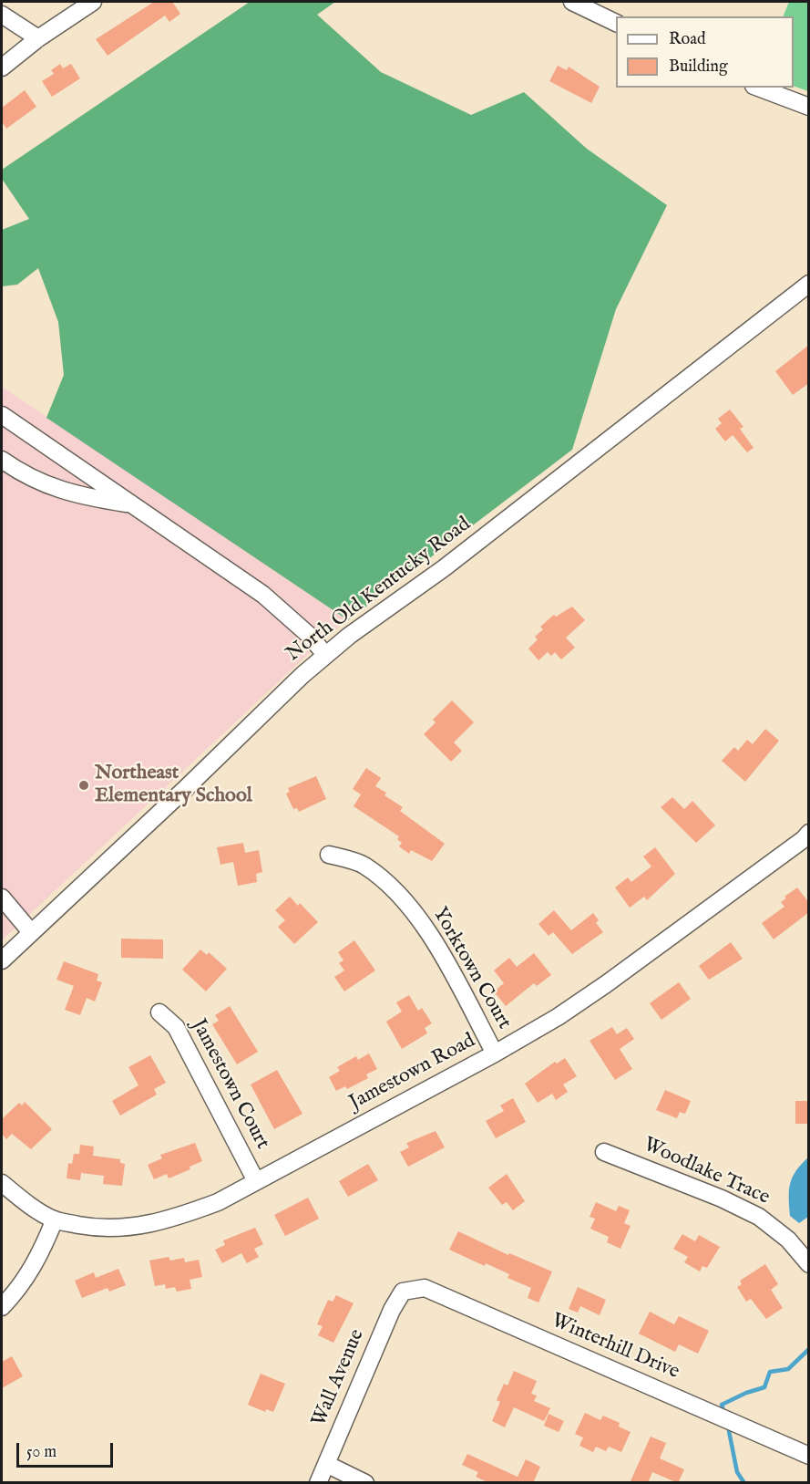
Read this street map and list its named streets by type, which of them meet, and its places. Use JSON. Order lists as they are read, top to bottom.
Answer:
{
  "streets": {
    "street": [
      "North Old Kentucky Road",
      "Yorktown Court",
      "Jamestown Road",
      "Jamestown Court",
      "Woodlake Trace",
      "Winterhill Drive",
      "Wall Avenue"
    ]
  },
  "crossings": [
    ["Yorktown Court", "Jamestown Road"],
    ["Jamestown Road", "Jamestown Court"],
    ["Winterhill Drive", "Wall Avenue"]
  ],
  "places": ["Northeast Elementary School"],
  "legend": ["Road", "Building"],
  "scale_bar": "50 m"
}
